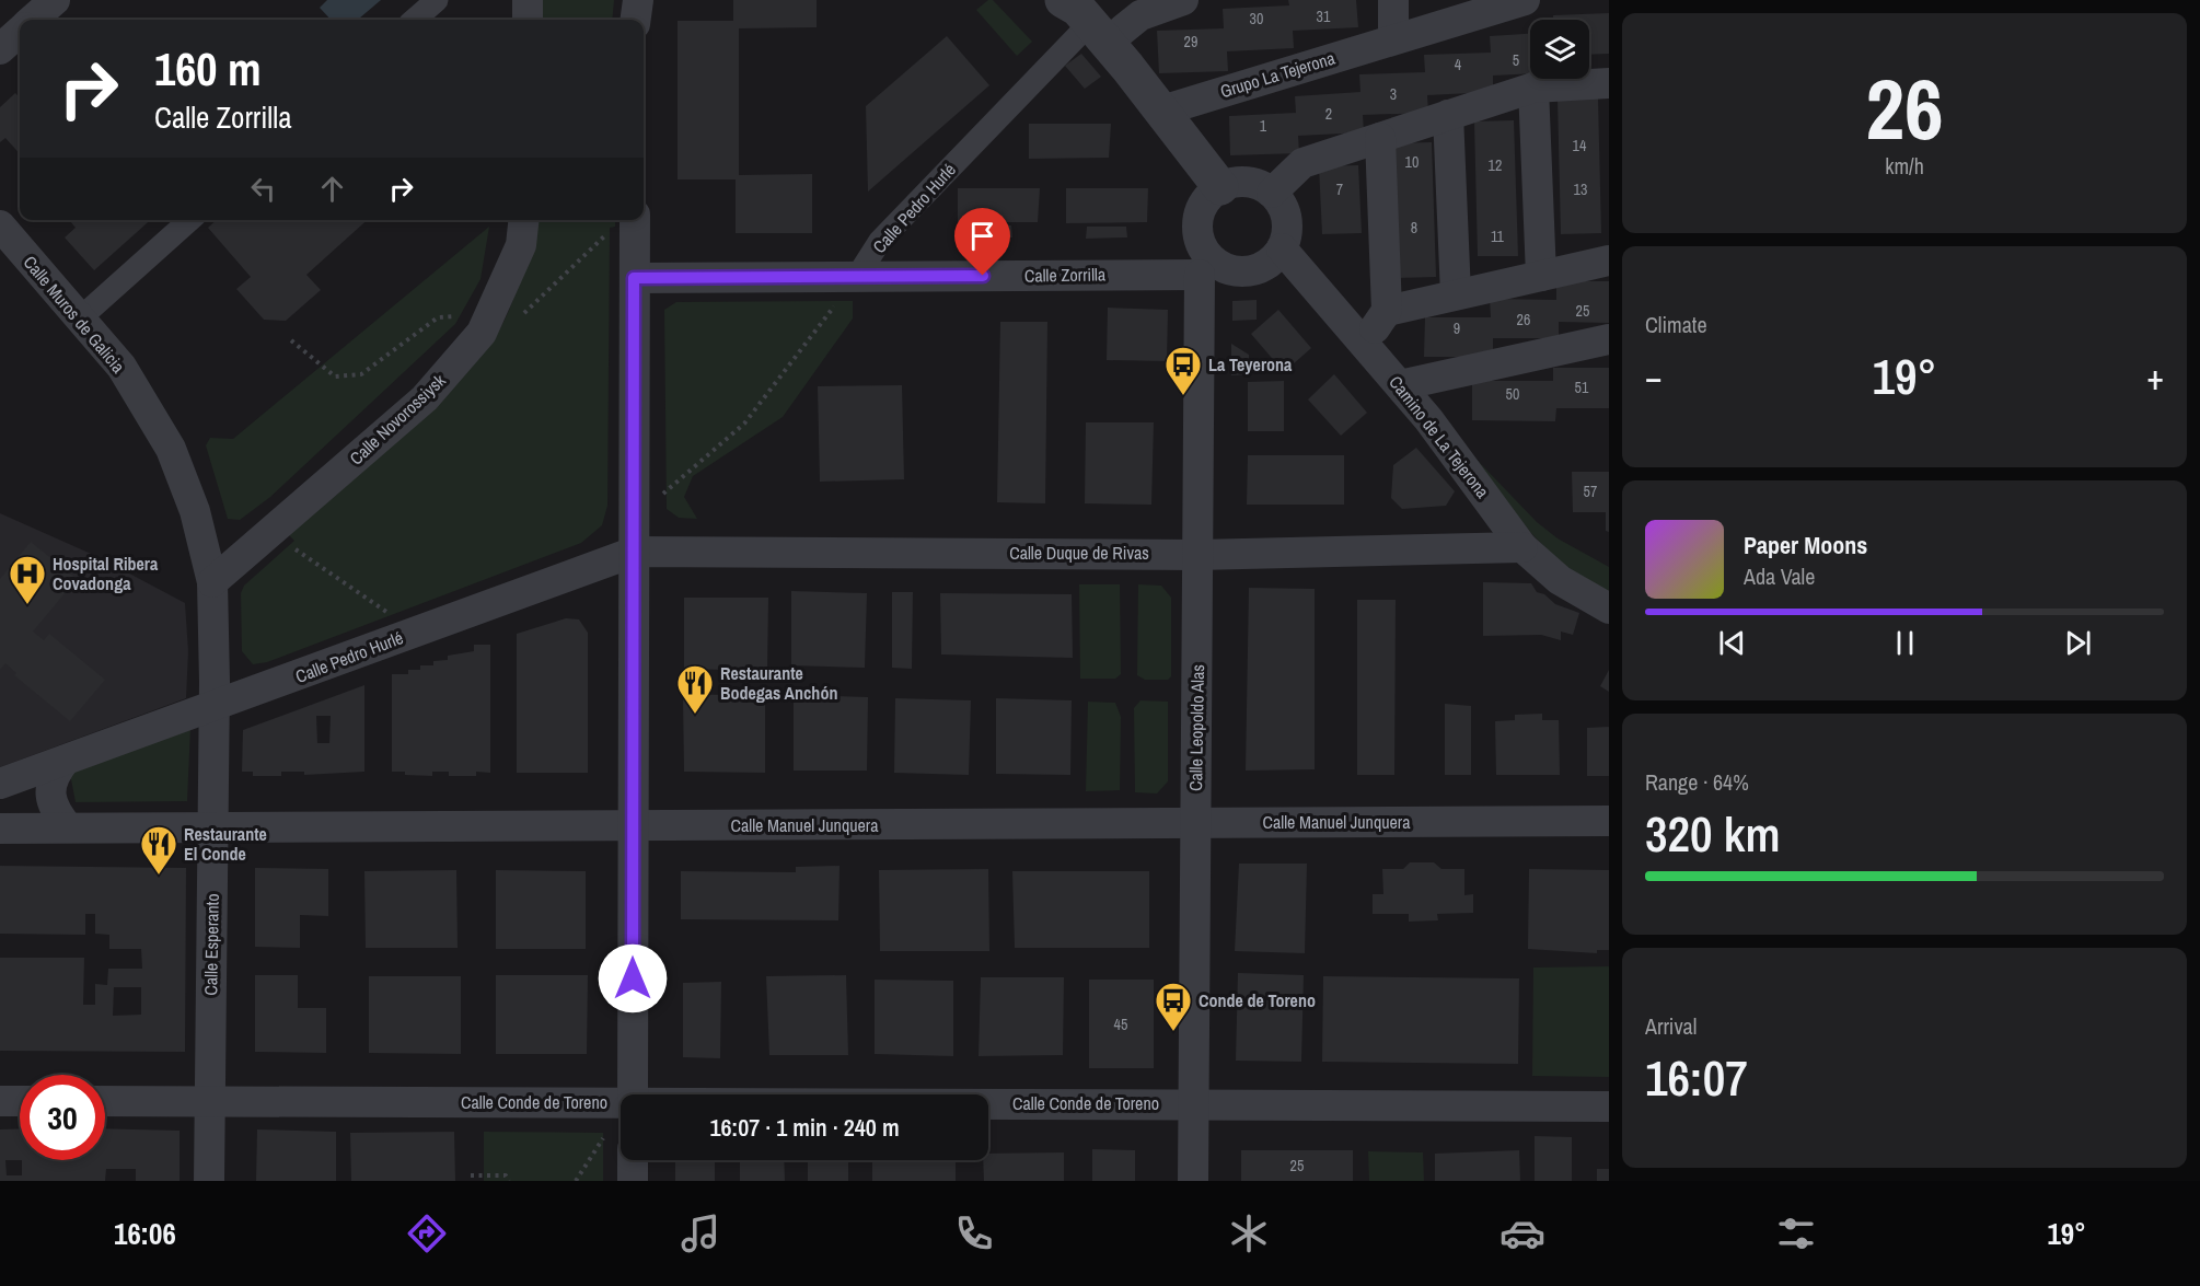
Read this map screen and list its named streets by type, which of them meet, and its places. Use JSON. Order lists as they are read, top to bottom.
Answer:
{
  "streets": {
    "street": [
      "Grupo La Tejerona",
      "Calle Pedro Hurlé",
      "Calle Zorrilla",
      "Calle Muros de Galicia",
      "Calle Novorossiysk",
      "Camino de La Tejerona",
      "Calle Duque de Rivas",
      "Calle Leopoldo Alas",
      "Calle Manuel Junquera",
      "Calle Esperanto",
      "Calle Conde de Toreno"
    ]
  },
  "crossings": [
    ["Calle Pedro Hurlé", "Calle Zorrilla"],
    ["Calle Pedro Hurlé", "Calle Muros de Galicia"],
    ["Calle Pedro Hurlé", "Calle Duque de Rivas"],
    ["Calle Pedro Hurlé", "Calle Esperanto"],
    ["Calle Zorrilla", "Camino de La Tejerona"],
    ["Calle Zorrilla", "Calle Leopoldo Alas"],
    ["Calle Muros de Galicia", "Calle Novorossiysk"],
    ["Calle Muros de Galicia", "Calle Esperanto"],
    ["Camino de La Tejerona", "Calle Duque de Rivas"],
    ["Camino de La Tejerona", "Calle Leopoldo Alas"],
    ["Calle Duque de Rivas", "Calle Leopoldo Alas"],
    ["Calle Leopoldo Alas", "Calle Manuel Junquera"],
    ["Calle Leopoldo Alas", "Calle Conde de Toreno"],
    ["Calle Manuel Junquera", "Calle Esperanto"],
    ["Calle Esperanto", "Calle Conde de Toreno"]
  ],
  "places": {
    "bus stop": ["La Teyerona", "Conde de Toreno"],
    "hospital": ["Hospital Ribera Covadonga"],
    "restaurant": ["Restaurante Bodegas Anchón", "Restaurante El Conde"]
  },
  "house_numbers": [
    "31",
    "30",
    "29",
    "5",
    "4",
    "3",
    "2",
    "1",
    "14",
    "10",
    "12",
    "7",
    "13",
    "8",
    "11",
    "25",
    "26",
    "9",
    "51",
    "50",
    "57",
    "45",
    "25"
  ],
  "page": {
    "tile": [
      ["26", "km/h"],
      "Climate",
      ["Range · 64%", "320 km"],
      ["Arrival", "16:07"]
    ],
    "turn": ["160 m", "Calle Zorrilla"],
    "heat": ["−", "19°", "+"],
    "song": ["Paper Moons", "Ada Vale"],
    "limit": "30",
    "trip": "16:07 · 1 min · 240 m",
    "tabs": ["16:06", "19°"]
  }
}
